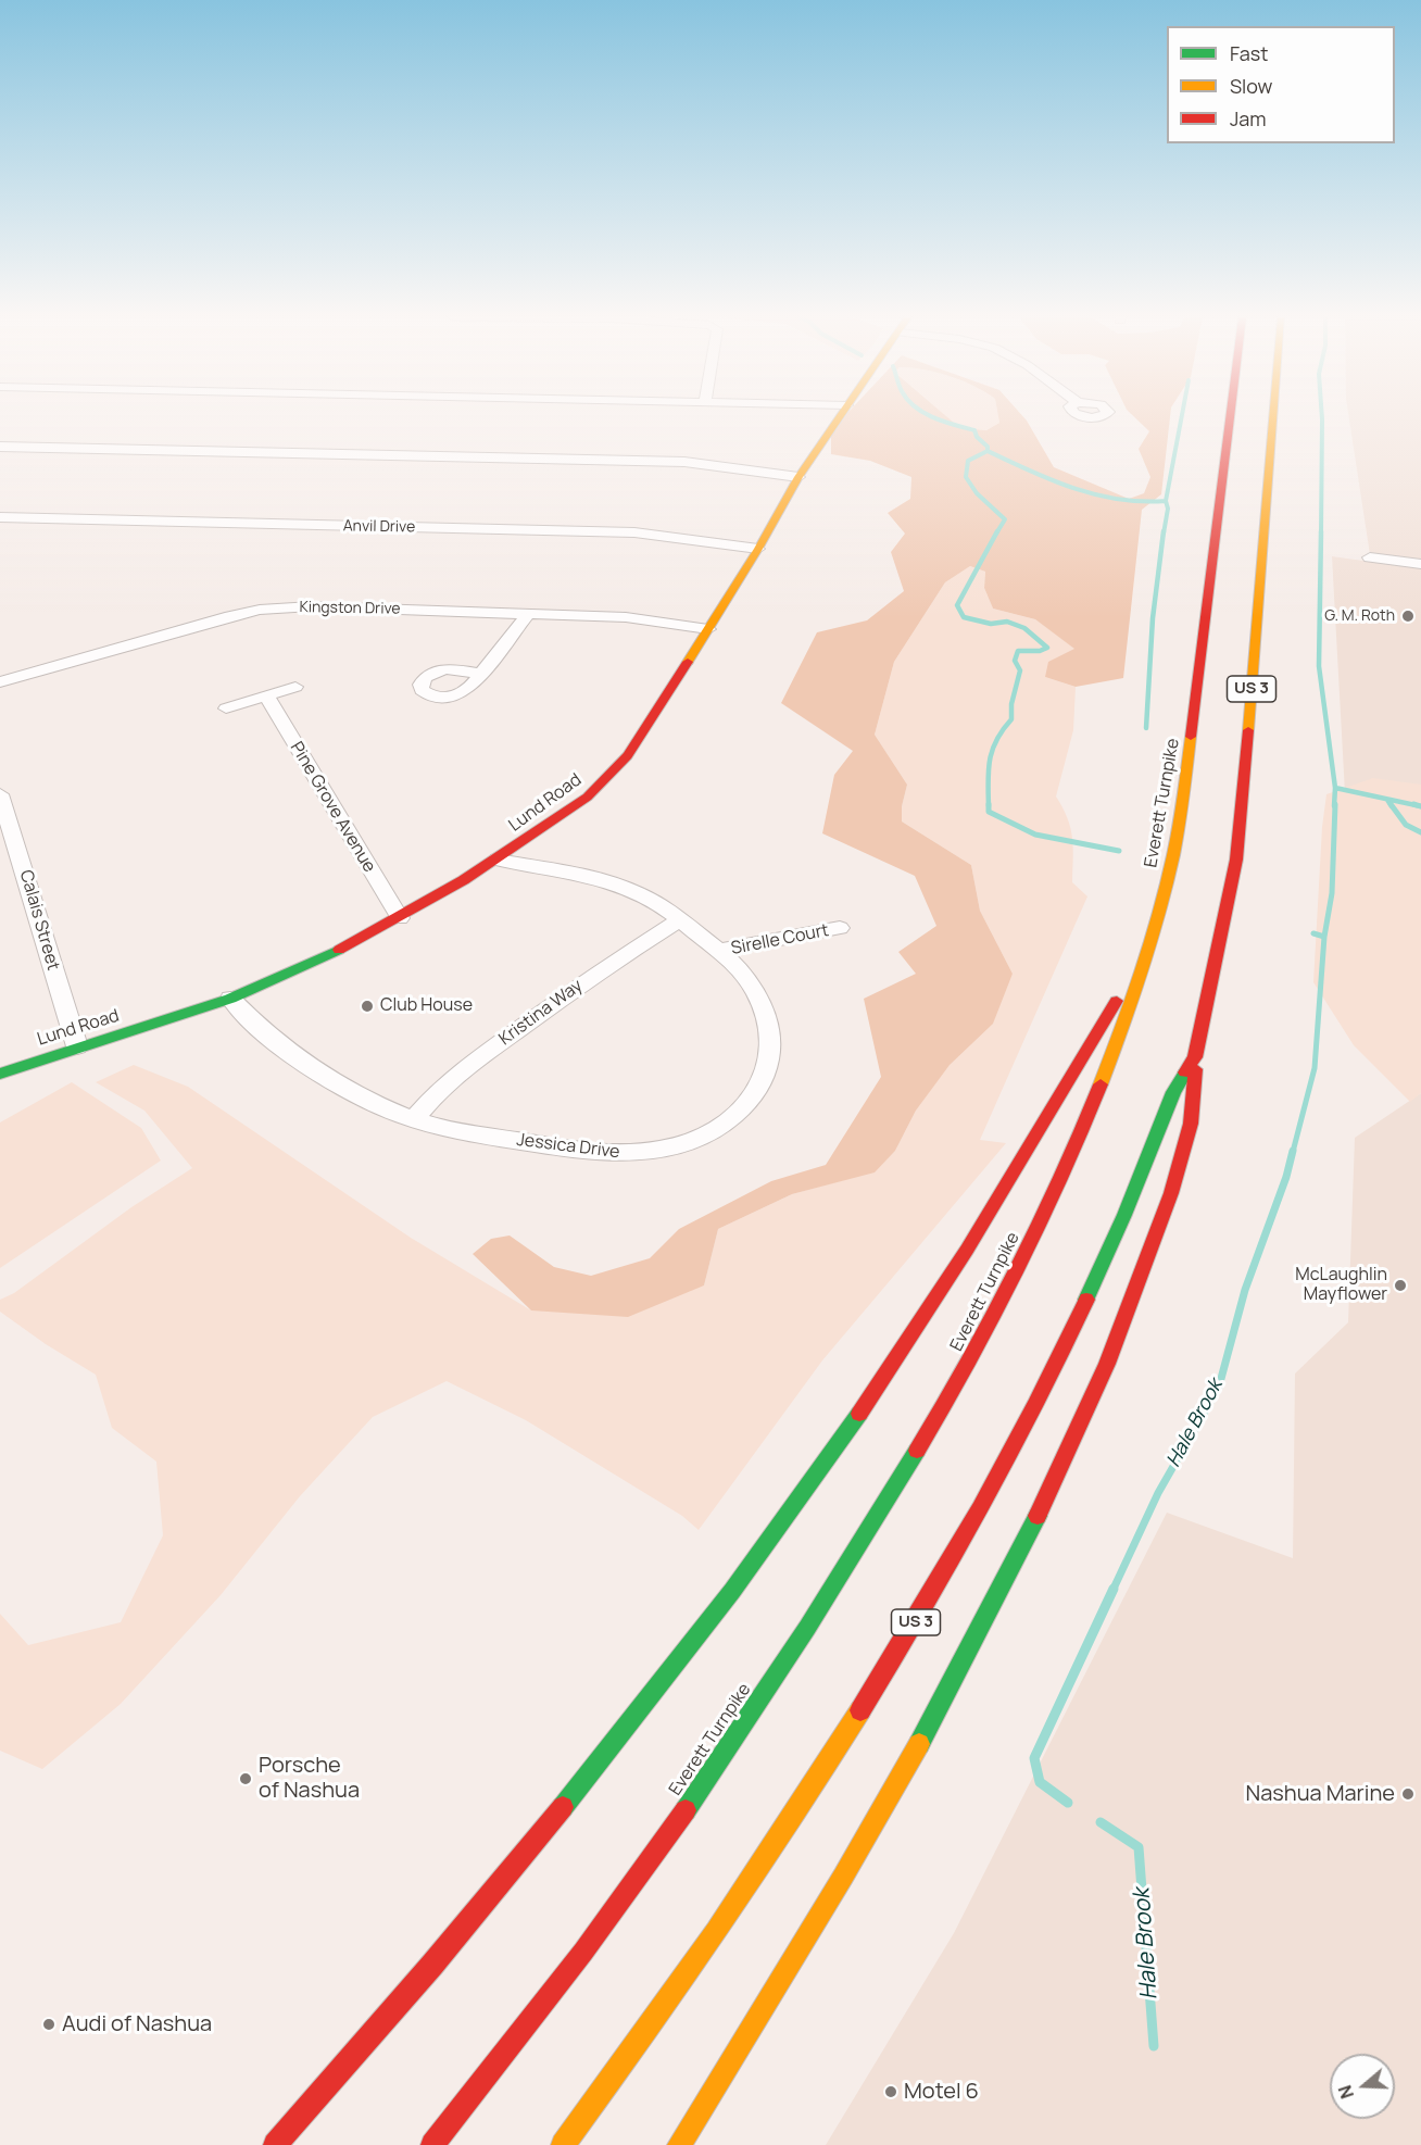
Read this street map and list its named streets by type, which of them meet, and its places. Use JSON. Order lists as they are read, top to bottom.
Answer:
{
  "streets": {
    "main road": ["US 3", "Lund Road", "Everett Turnpike"],
    "street": [
      "Anvil Drive",
      "Kingston Drive",
      "Pine Grove Avenue",
      "Calais Street",
      "Sirelle Court",
      "Kristina Way",
      "Jessica Drive"
    ]
  },
  "crossings": [
    ["Anvil Drive", "Lund Road"],
    ["Kingston Drive", "Lund Road"],
    ["Lund Road", "Pine Grove Avenue"],
    ["Lund Road", "Calais Street"],
    ["Lund Road", "Jessica Drive"],
    ["Sirelle Court", "Jessica Drive"],
    ["Kristina Way", "Jessica Drive"]
  ],
  "water": ["Hale Brook"],
  "places": [
    "G. M. Roth",
    "Club House",
    "McLaughlin Mayflower",
    "Porsche of Nashua",
    "Nashua Marine",
    "Audi of Nashua",
    "Motel 6"
  ],
  "legend": ["Fast", "Slow", "Jam"],
  "north": "left"
}
